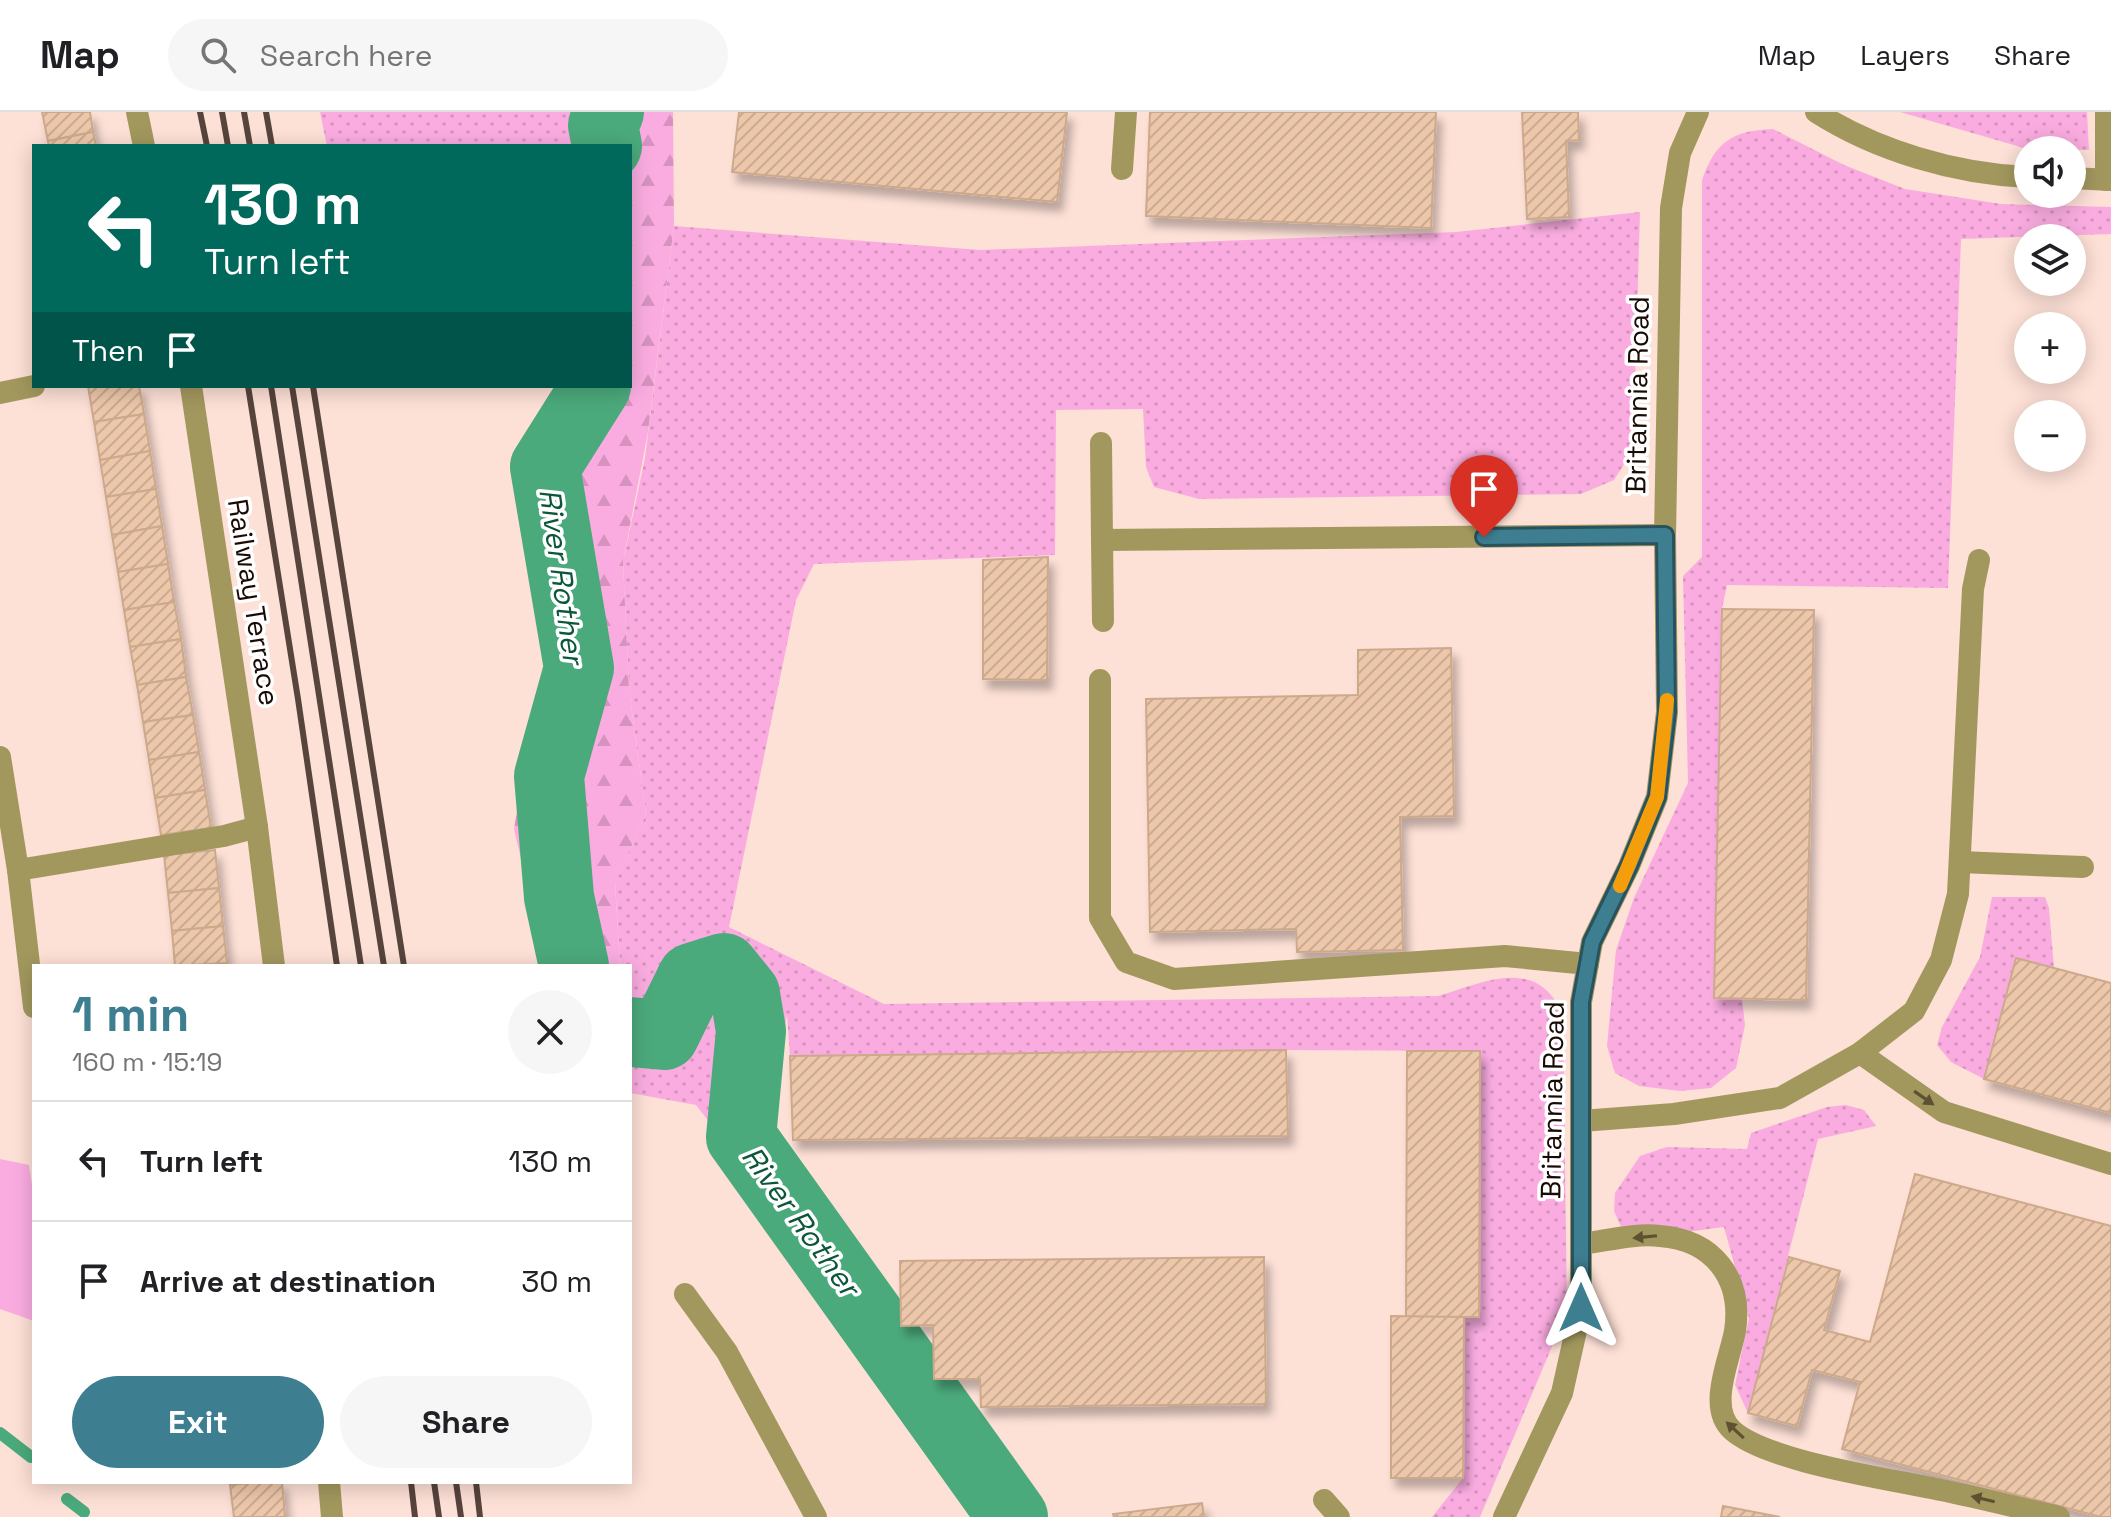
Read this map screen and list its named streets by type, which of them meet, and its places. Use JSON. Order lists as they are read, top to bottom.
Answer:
{
  "streets": {
    "street": ["Britannia Road", "Railway Terrace"]
  },
  "water": ["River Rother"],
  "page": {
    "header": "Map",
    "search": "Search here",
    "nav": ["Map", "Layers", "Share"],
    "map_buttons": ["+", "−"],
    "turn": ["130 m", "Turn left"],
    "then": "Then",
    "heading": ["1 min", "160 m · 15:19"],
    "list": [
      {
        "name": "Turn left",
        "value": "130 m"
      },
      {
        "name": "Arrive at destination",
        "value": "30 m"
      }
    ],
    "buttons": ["Exit", "Share"]
  }
}
